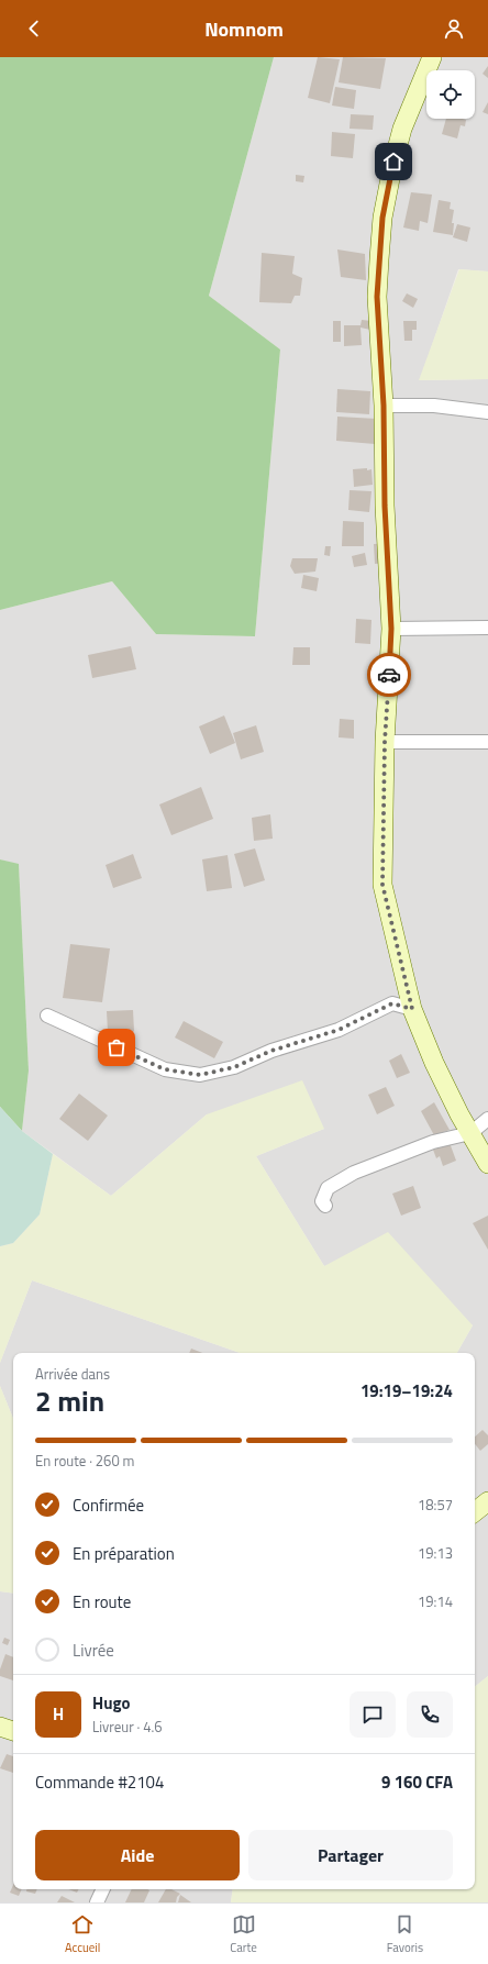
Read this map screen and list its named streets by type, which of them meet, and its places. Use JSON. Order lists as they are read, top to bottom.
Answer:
{
  "page": {
    "header": "Nomnom",
    "heading": ["2 min", "Arrivée dans", "19:19–19:24"],
    "panel": [
      "Hugo",
      "Livreur · 4.6",
      "Commande #2104",
      "9 160 CFA"
    ],
    "bar": "En route · 260 m",
    "list": [
      ["Confirmée", "18:57"],
      ["En préparation", "19:13"],
      ["En route", "19:14"],
      "Livrée"
    ],
    "round": "H",
    "buttons": ["Aide", "Partager"],
    "tabs": ["Accueil", "Carte", "Favoris"]
  }
}
